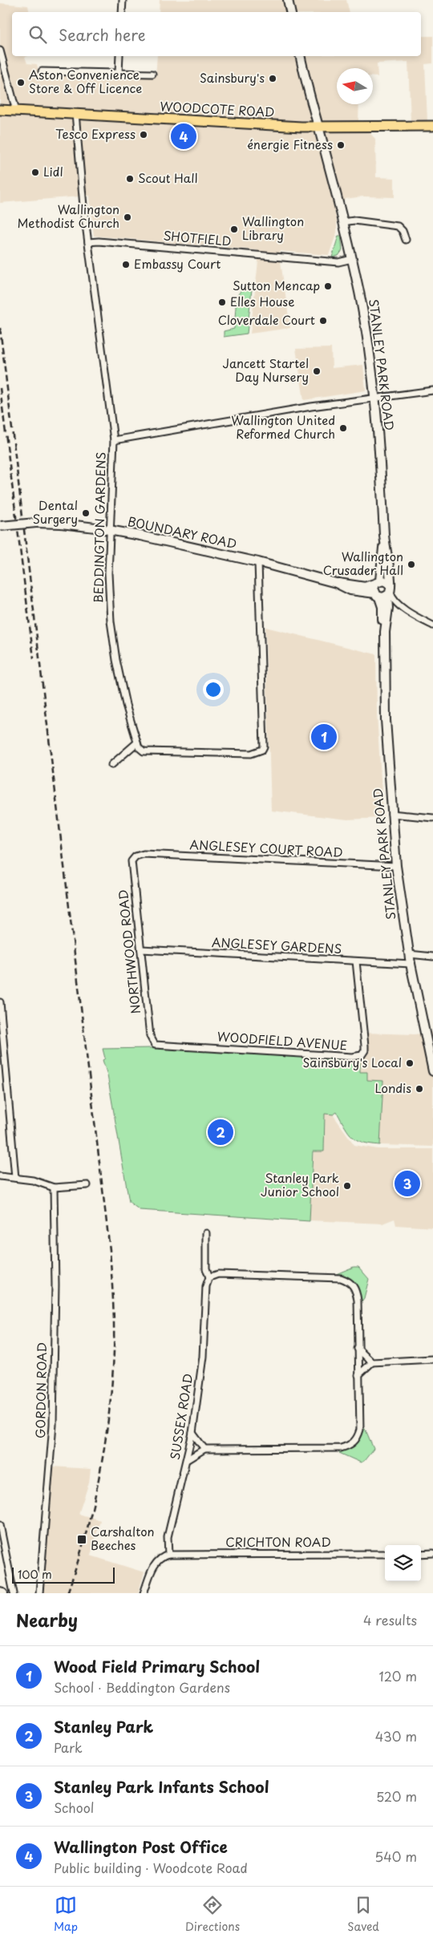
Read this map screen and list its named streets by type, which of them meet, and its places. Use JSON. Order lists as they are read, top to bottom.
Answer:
{
  "streets": {
    "main road": ["WOODCOTE ROAD", "STANLEY PARK ROAD", "BOUNDARY ROAD"],
    "street": [
      "SHOTFIELD",
      "BEDDINGTON GARDENS",
      "ANGLESEY COURT ROAD",
      "ANGLESEY GARDENS",
      "NORTHWOOD ROAD",
      "WOODFIELD AVENUE",
      "GORDON ROAD",
      "SUSSEX ROAD",
      "CRICHTON ROAD"
    ]
  },
  "crossings": [
    ["WOODCOTE ROAD", "STANLEY PARK ROAD"],
    ["WOODCOTE ROAD", "BEDDINGTON GARDENS"],
    ["SHOTFIELD", "STANLEY PARK ROAD"],
    ["SHOTFIELD", "BEDDINGTON GARDENS"],
    ["STANLEY PARK ROAD", "BOUNDARY ROAD"],
    ["STANLEY PARK ROAD", "ANGLESEY COURT ROAD"],
    ["STANLEY PARK ROAD", "ANGLESEY GARDENS"],
    ["BEDDINGTON GARDENS", "BOUNDARY ROAD"],
    ["ANGLESEY COURT ROAD", "NORTHWOOD ROAD"],
    ["ANGLESEY GARDENS", "NORTHWOOD ROAD"],
    ["ANGLESEY GARDENS", "WOODFIELD AVENUE"],
    ["NORTHWOOD ROAD", "WOODFIELD AVENUE"],
    ["SUSSEX ROAD", "CRICHTON ROAD"]
  ],
  "places": {
    "other": [
      "Sainsbury's",
      "Aston Convenience Store & Off Licence",
      "Tesco Express",
      "énergie Fitness",
      "Lidl",
      "Scout Hall",
      "Wallington Methodist Church",
      "Wallington Library",
      "Embassy Court",
      "Sutton Mencap",
      "Elles House",
      "Cloverdale Court",
      "Jancett Startel Day Nursery",
      "Wallington United Reformed Church",
      "Dental Surgery",
      "Wallington Crusader Hall",
      "Sainsbury's Local",
      "Londis",
      "Stanley Park Junior School"
    ],
    "transit": ["Carshalton Beeches"]
  },
  "scale_bar": "100 m",
  "north": "left",
  "page": {
    "search": "Search here",
    "pins": [
      "4",
      "1",
      "2",
      "3"
    ],
    "scale": "100 m",
    "heading": ["Nearby", "4 results"],
    "list": [
      {
        "mark": "1",
        "name": "Wood Field Primary School",
        "note": "School · Beddington Gardens",
        "value": "120 m"
      },
      {
        "mark": "2",
        "name": "Stanley Park",
        "note": "Park",
        "value": "430 m"
      },
      {
        "mark": "3",
        "name": "Stanley Park Infants School",
        "note": "School",
        "value": "520 m"
      },
      {
        "mark": "4",
        "name": "Wallington Post Office",
        "note": "Public building · Woodcote Road",
        "value": "540 m"
      }
    ],
    "nav": ["Map", "Directions", "Saved"]
  }
}
